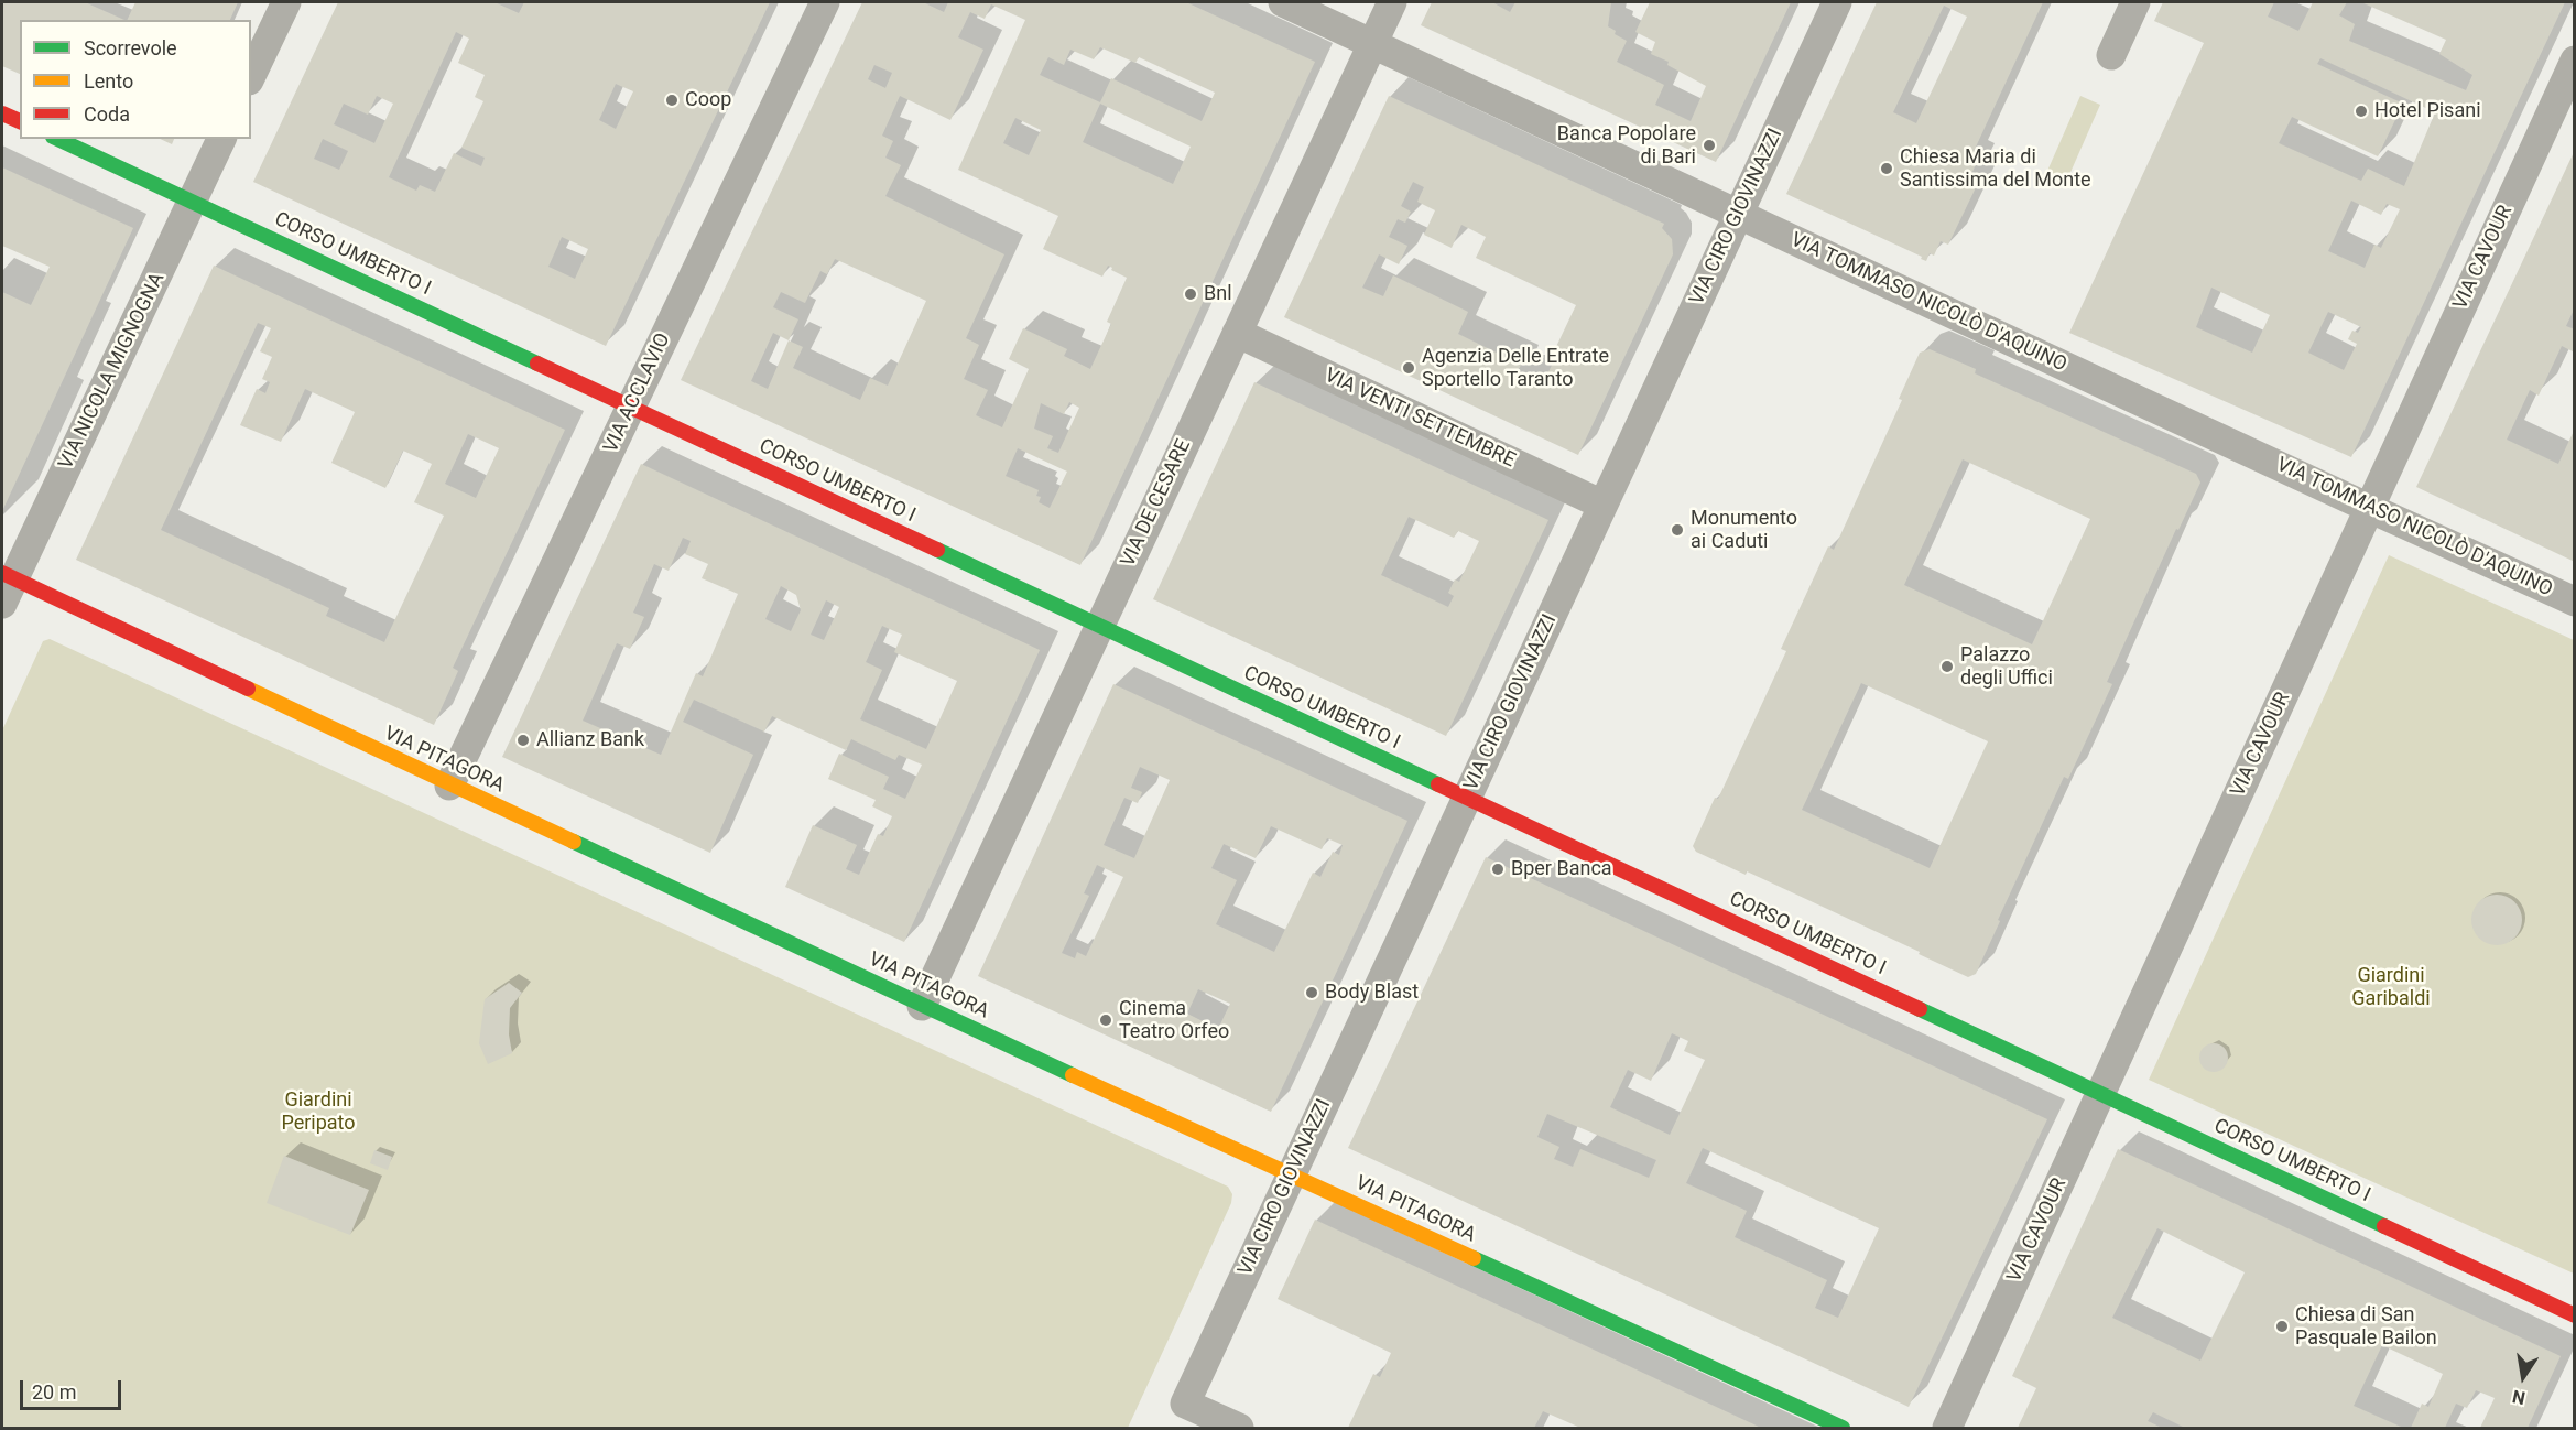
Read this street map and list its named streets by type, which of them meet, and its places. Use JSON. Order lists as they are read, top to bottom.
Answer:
{
  "streets": {
    "main road": ["CORSO UMBERTO I", "VIA PITAGORA"],
    "street": [
      "VIA CIRO GIOVINAZZI",
      "VIA CAVOUR",
      "VIA TOMMASO NICOLÒ D'AQUINO",
      "VIA NICOLA MIGNOGNA",
      "VIA ACCLAVIO",
      "VIA VENTI SETTEMBRE",
      "VIA DE CESARE"
    ]
  },
  "crossings": [
    ["VIA CIRO GIOVINAZZI", "CORSO UMBERTO I"],
    ["VIA CIRO GIOVINAZZI", "VIA TOMMASO NICOLÒ D'AQUINO"],
    ["VIA CIRO GIOVINAZZI", "VIA VENTI SETTEMBRE"],
    ["VIA CIRO GIOVINAZZI", "VIA PITAGORA"],
    ["CORSO UMBERTO I", "VIA CAVOUR"],
    ["CORSO UMBERTO I", "VIA NICOLA MIGNOGNA"],
    ["CORSO UMBERTO I", "VIA ACCLAVIO"],
    ["CORSO UMBERTO I", "VIA DE CESARE"],
    ["VIA CAVOUR", "VIA TOMMASO NICOLÒ D'AQUINO"],
    ["VIA TOMMASO NICOLÒ D'AQUINO", "VIA DE CESARE"],
    ["VIA NICOLA MIGNOGNA", "VIA PITAGORA"],
    ["VIA ACCLAVIO", "VIA PITAGORA"],
    ["VIA VENTI SETTEMBRE", "VIA DE CESARE"],
    ["VIA DE CESARE", "VIA PITAGORA"]
  ],
  "parks": ["Giardini Garibaldi", "Giardini Peripato"],
  "places": [
    "Coop",
    "Hotel Pisani",
    "Banca Popolare di Bari",
    "Chiesa Maria di Santissima del Monte",
    "Bnl",
    "Agenzia Delle Entrate Sportello Taranto",
    "Monumento ai Caduti",
    "Palazzo degli Uffici",
    "Allianz Bank",
    "Bper Banca",
    "Body Blast",
    "Cinema Teatro Orfeo",
    "Chiesa di San Pasquale Bailon"
  ],
  "legend": ["Scorrevole", "Lento", "Coda"],
  "scale_bar": "20 m",
  "north": "bottom"
}
